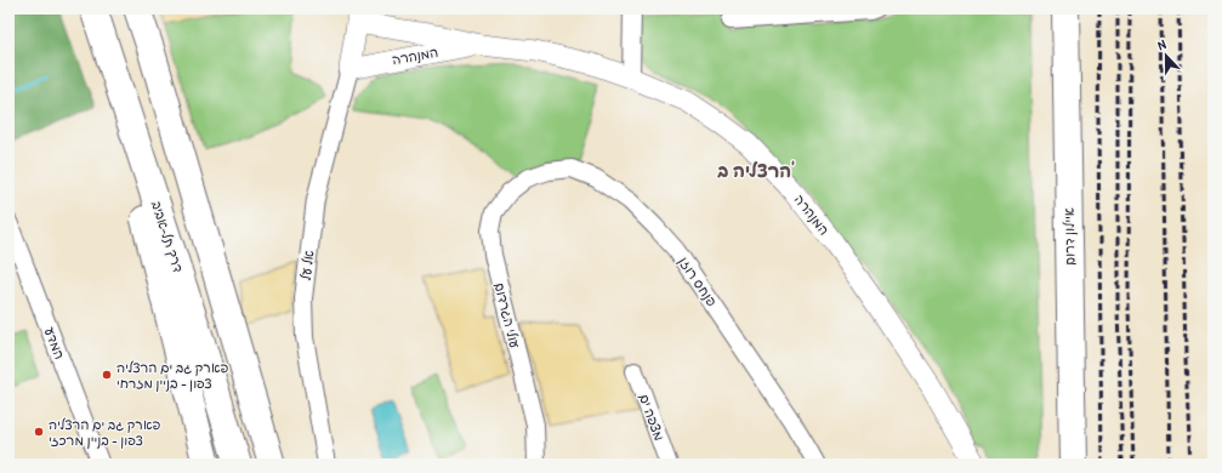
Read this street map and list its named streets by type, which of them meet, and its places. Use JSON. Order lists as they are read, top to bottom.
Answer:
{
  "streets": {
    "highway": ["דרך תל-אביב", "איילון דרום"],
    "street": [
      "המנהרה",
      "אל על",
      "פנחס רוזן",
      "עולי הגרדום",
      "המדע",
      "מצפה ים"
    ]
  },
  "crossings": [
    ["המנהרה", "אל על"],
    ["פנחס רוזן", "עולי הגרדום"]
  ],
  "districts": ["הרצליה ב'"],
  "places": ["פארק גב ים הרצליה צפון - בניין מזרחי", "פארק גב ים הרצליה צפון - בניין מרכזי"],
  "north": "top"
}
